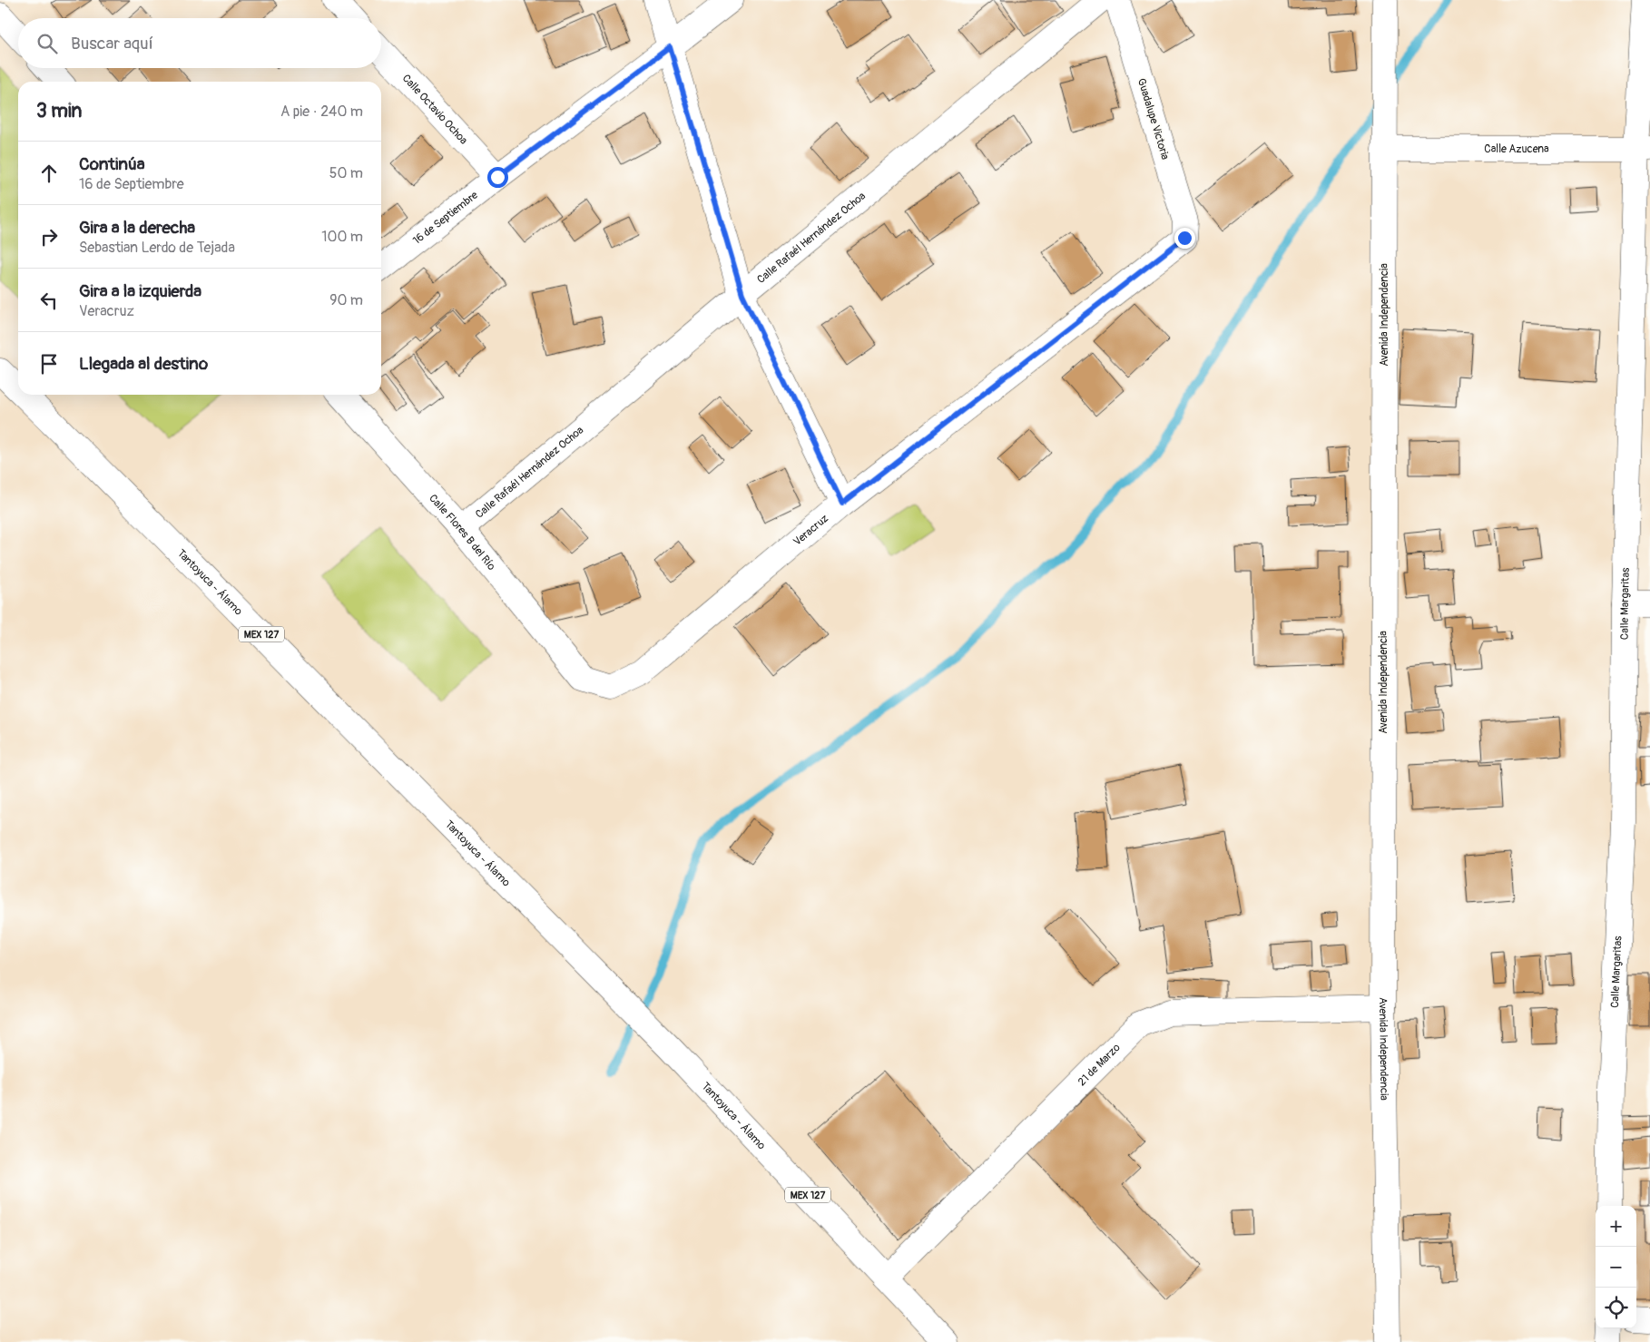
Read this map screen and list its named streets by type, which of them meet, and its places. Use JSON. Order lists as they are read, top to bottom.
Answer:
{
  "streets": {
    "street": [
      "Calle Octavio Ochoa",
      "Guadalupe Victoria",
      "Calle Azucena",
      "16 de Septiembre",
      "Calle Rafaél Hernández Ochoa",
      "Avenida Independencia",
      "Veracruz",
      "Calle Flores B del Río",
      "Tantoyuca - Álamo",
      "Calle Margaritas",
      "MEX 127",
      "21 de Marzo"
    ]
  },
  "crossings": [
    ["Calle Octavio Ochoa", "16 de Septiembre"],
    ["Guadalupe Victoria", "Veracruz"],
    ["Calle Azucena", "Avenida Independencia"],
    ["Calle Azucena", "Calle Margaritas"],
    ["Calle Rafaél Hernández Ochoa", "Calle Flores B del Río"],
    ["Avenida Independencia", "21 de Marzo"],
    ["Veracruz", "Calle Flores B del Río"],
    ["Tantoyuca - Álamo", "21 de Marzo"]
  ],
  "page": {
    "search": "Buscar aquí",
    "heading": ["3 min", "A pie · 240 m"],
    "list": [
      ["Continúa", "16 de Septiembre", "50 m"],
      ["Gira a la derecha", "Sebastian Lerdo de Tejada", "100 m"],
      ["Gira a la izquierda", "Veracruz", "90 m"],
      "Llegada al destino"
    ],
    "map_buttons": ["+", "−"]
  }
}
